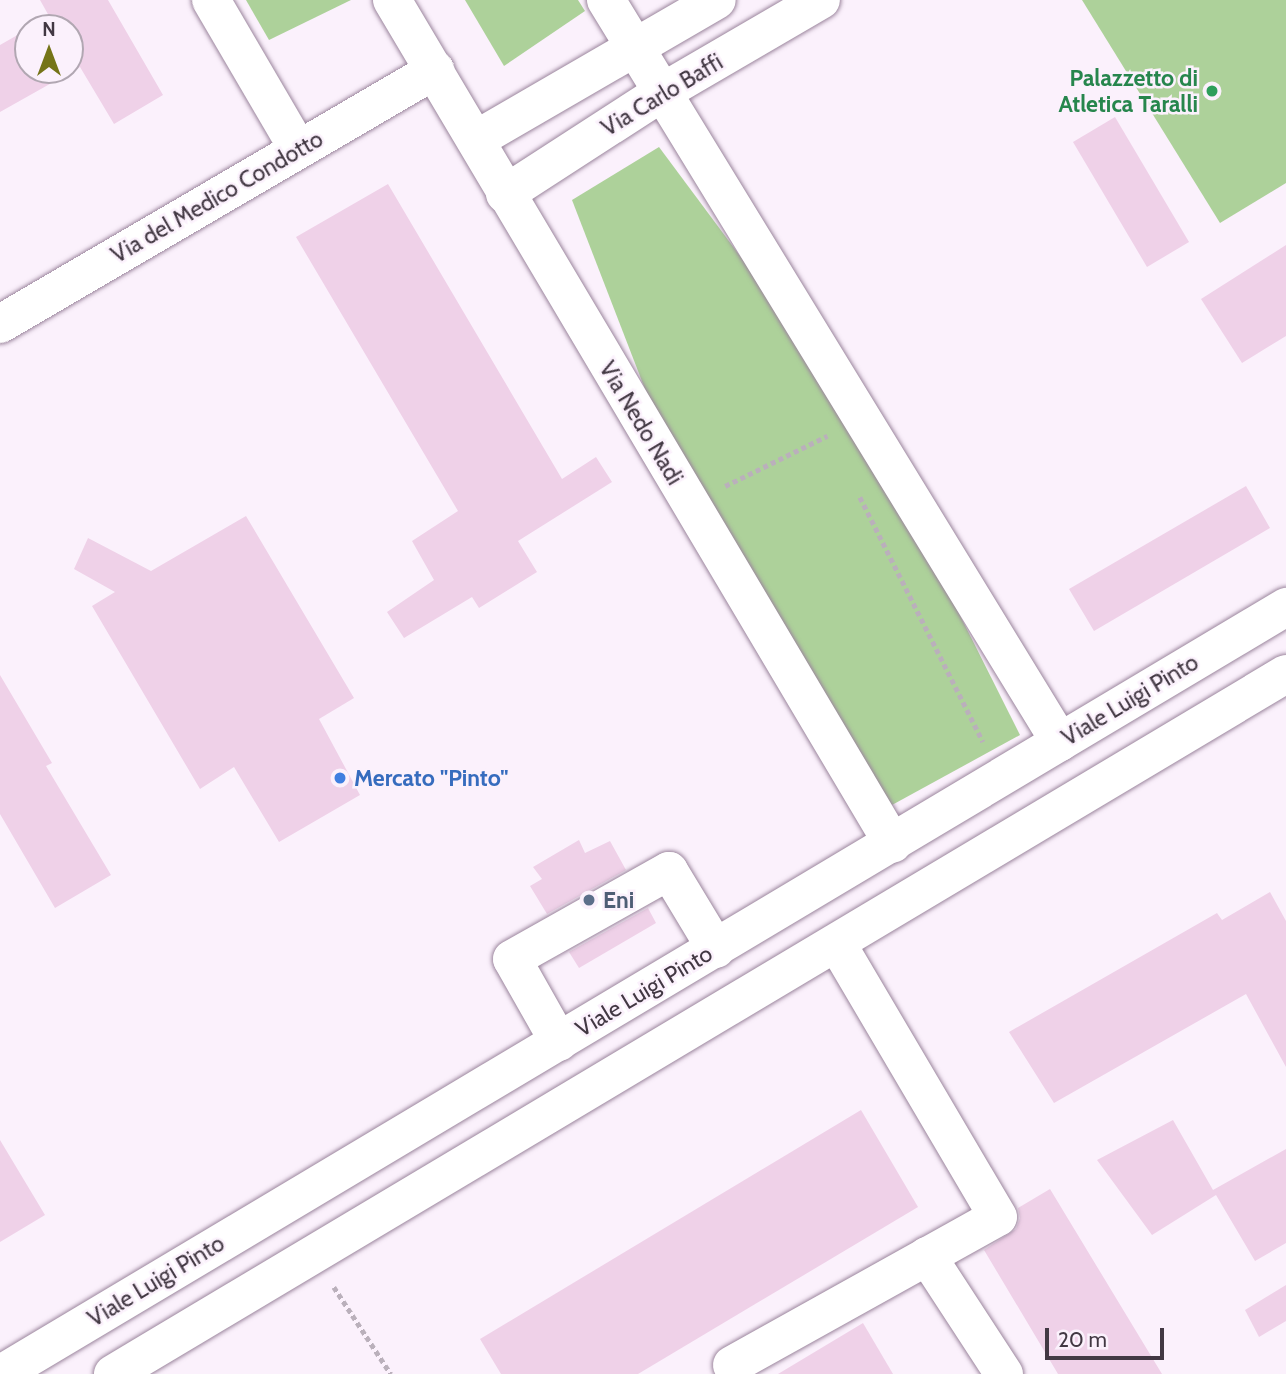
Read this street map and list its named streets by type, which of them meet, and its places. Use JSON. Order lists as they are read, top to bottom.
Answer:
{
  "streets": {
    "street": [
      "Via Carlo Baffi",
      "Via del Medico Condotto",
      "Via Nedo Nadi",
      "Viale Luigi Pinto"
    ]
  },
  "crossings": [
    ["Via Carlo Baffi", "Via Nedo Nadi"],
    ["Via del Medico Condotto", "Via Nedo Nadi"],
    ["Via Nedo Nadi", "Viale Luigi Pinto"]
  ],
  "places": ["Palazzetto di Atletica Taralli", "Mercato \"Pinto\"", "Eni"],
  "scale_bar": "20 m",
  "north": "top"
}
